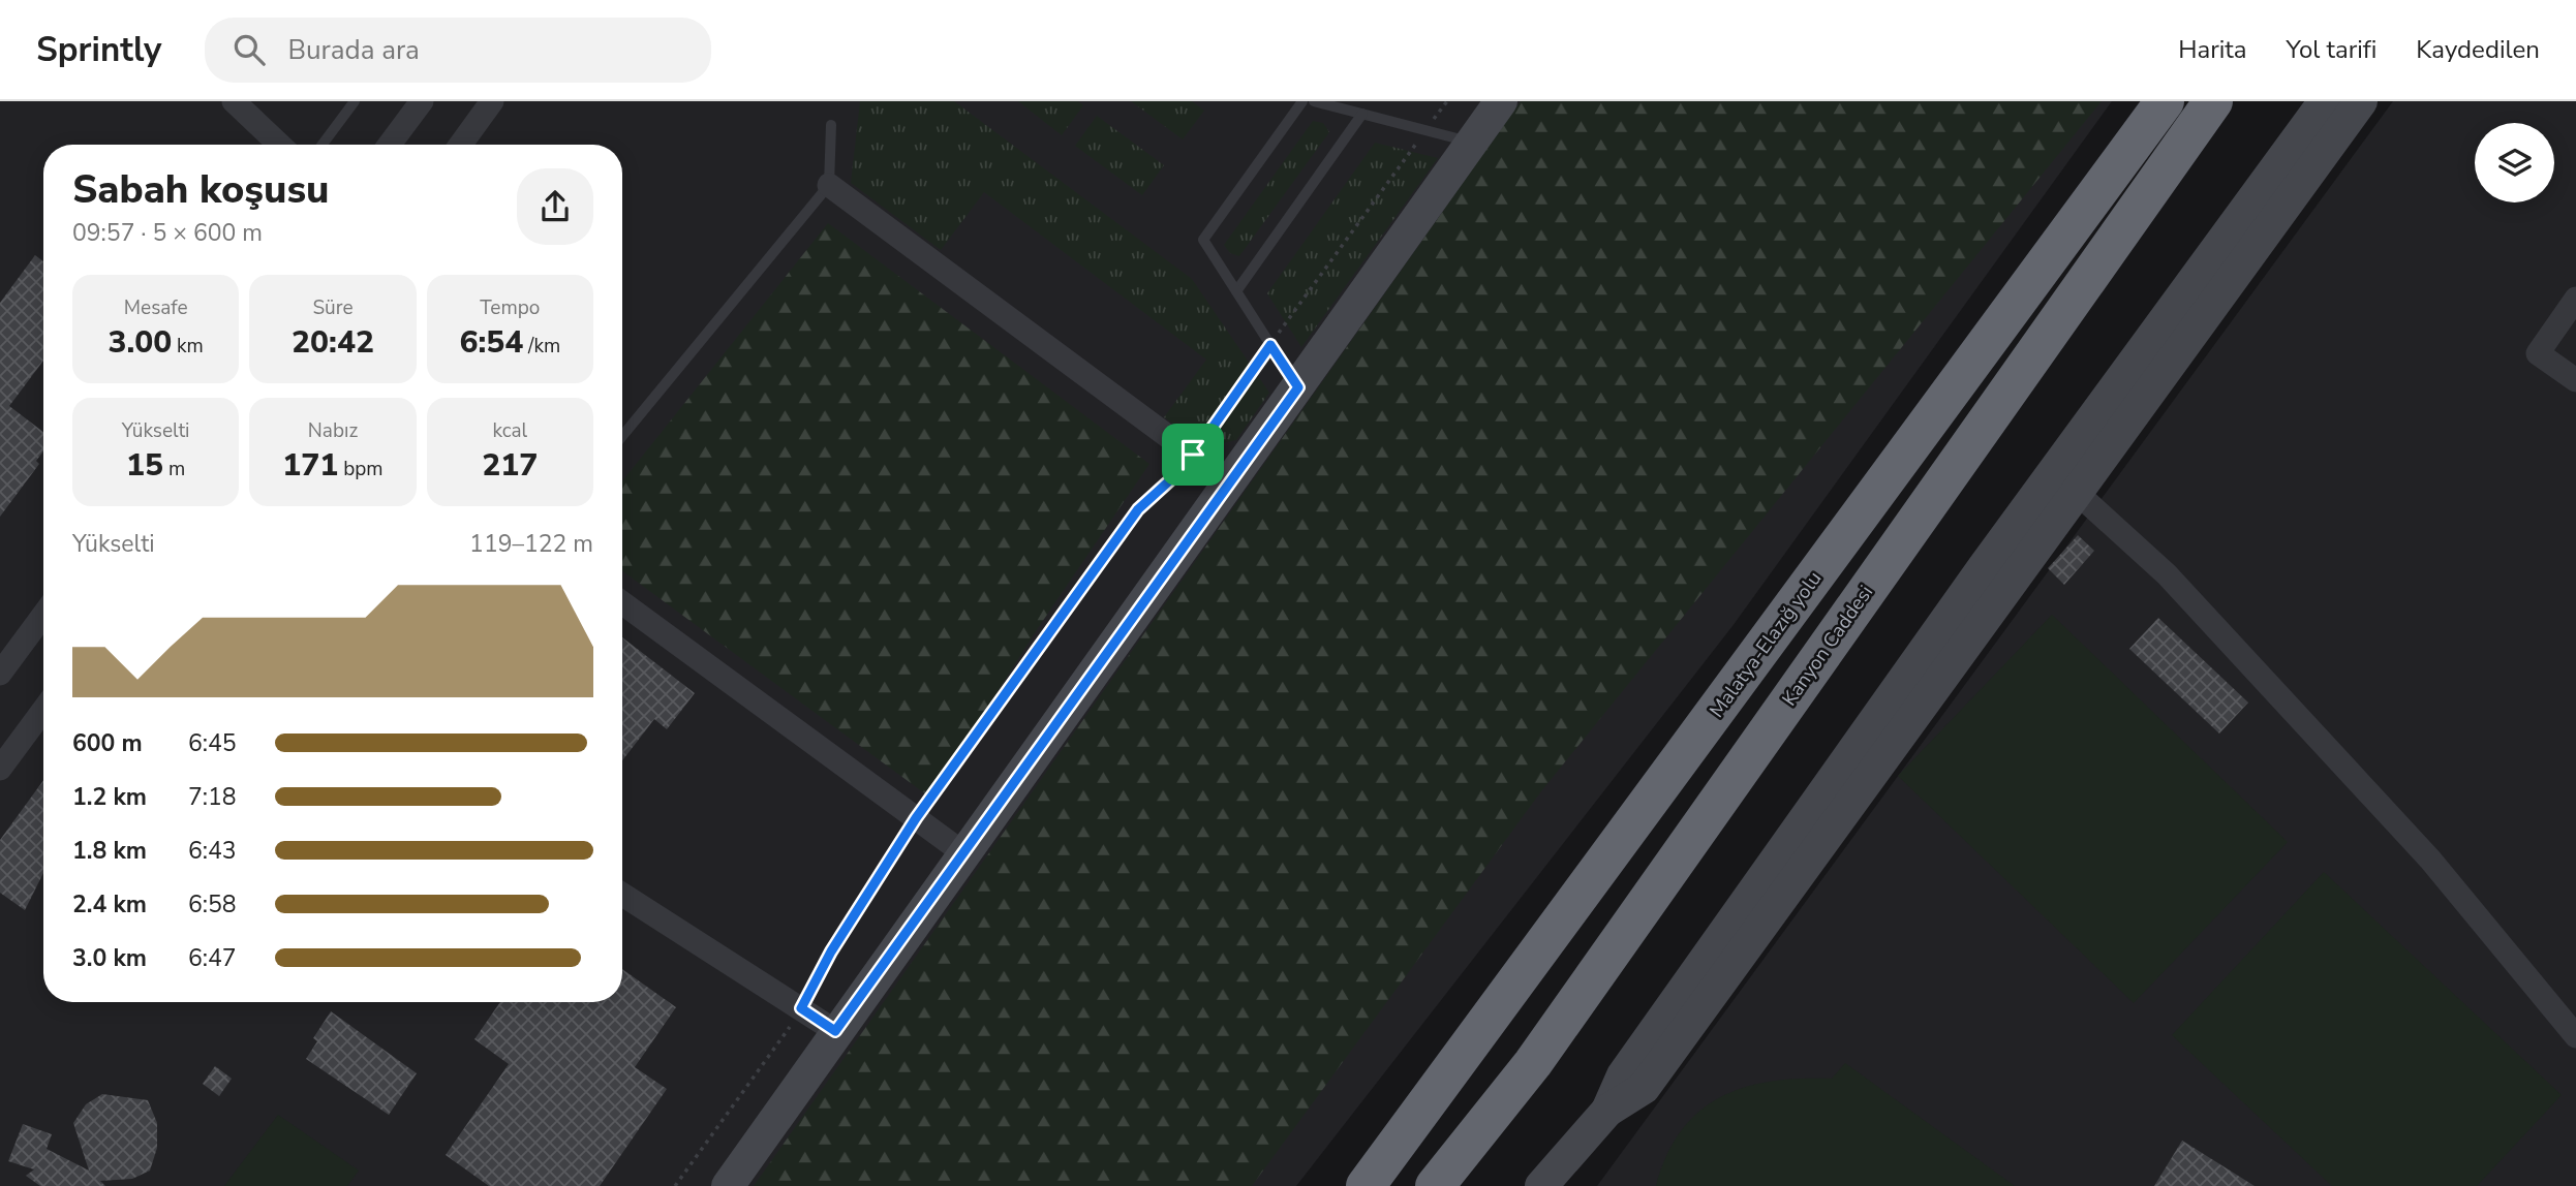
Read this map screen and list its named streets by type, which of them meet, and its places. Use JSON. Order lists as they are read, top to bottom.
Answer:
{
  "streets": {
    "highway": ["Malatya-Elazığ yolu", "Kanyon Caddesi"]
  },
  "page": {
    "header": "Sprintly",
    "search": "Burada ara",
    "nav": ["Harita", "Yol tarifi", "Kaydedilen"],
    "heading": ["Sabah koşusu", "09:57 · 5 × 600 m"],
    "stats": [
      ["Mesafe", "3.00 km"],
      ["Süre", "20:42"],
      ["Tempo", "6:54 /km"],
      ["Yükselti", "15 m"],
      ["Nabız", "171 bpm"],
      ["kcal", "217"]
    ],
    "chart": ["Yükselti", "119–122 m"],
    "list": [
      {
        "name": "600 m",
        "note": "6:45"
      },
      {
        "name": "1.2 km",
        "note": "7:18"
      },
      {
        "name": "1.8 km",
        "note": "6:43"
      },
      {
        "name": "2.4 km",
        "note": "6:58"
      },
      {
        "name": "3.0 km",
        "note": "6:47"
      }
    ]
  }
}
